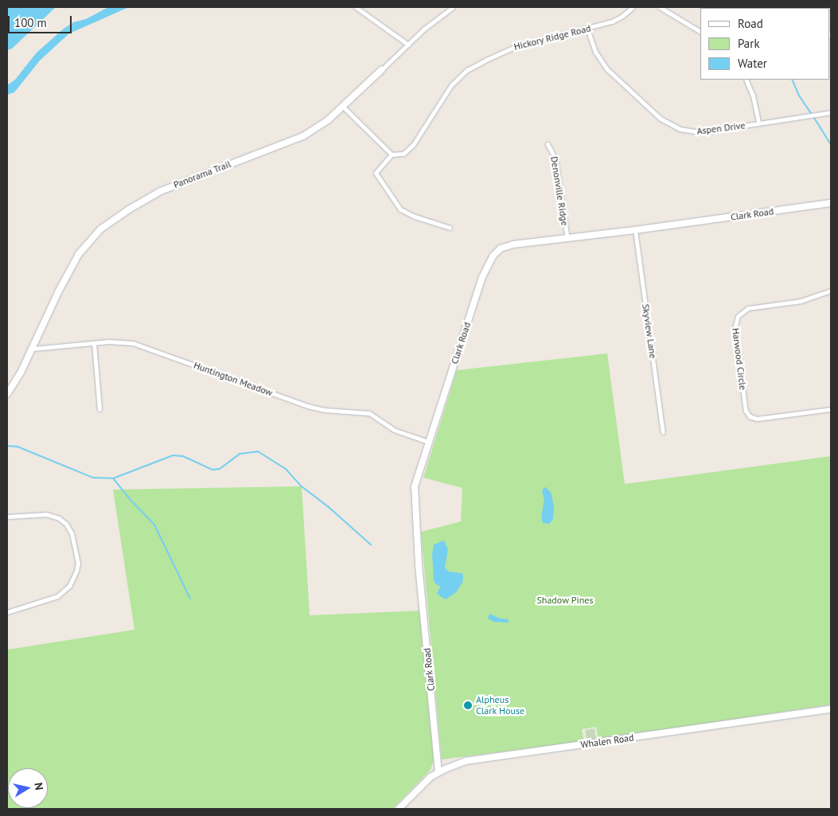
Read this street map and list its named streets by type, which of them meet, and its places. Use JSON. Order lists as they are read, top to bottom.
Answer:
{
  "streets": {
    "street": [
      "Hickory Ridge Road",
      "Aspen Drive",
      "Panorama Trail",
      "Denonville Ridge",
      "Clark Road",
      "Skyview Lane",
      "Harwood Circle",
      "Huntington Meadow",
      "Whalen Road"
    ]
  },
  "crossings": [
    ["Hickory Ridge Road", "Aspen Drive"],
    ["Panorama Trail", "Huntington Meadow"],
    ["Denonville Ridge", "Clark Road"],
    ["Clark Road", "Skyview Lane"],
    ["Clark Road", "Huntington Meadow"],
    ["Clark Road", "Whalen Road"]
  ],
  "parks": ["Shadow Pines"],
  "places": ["Alpheus Clark House"],
  "legend": ["Road", "Park", "Water"],
  "scale_bar": "100 m",
  "north": "right"
}
